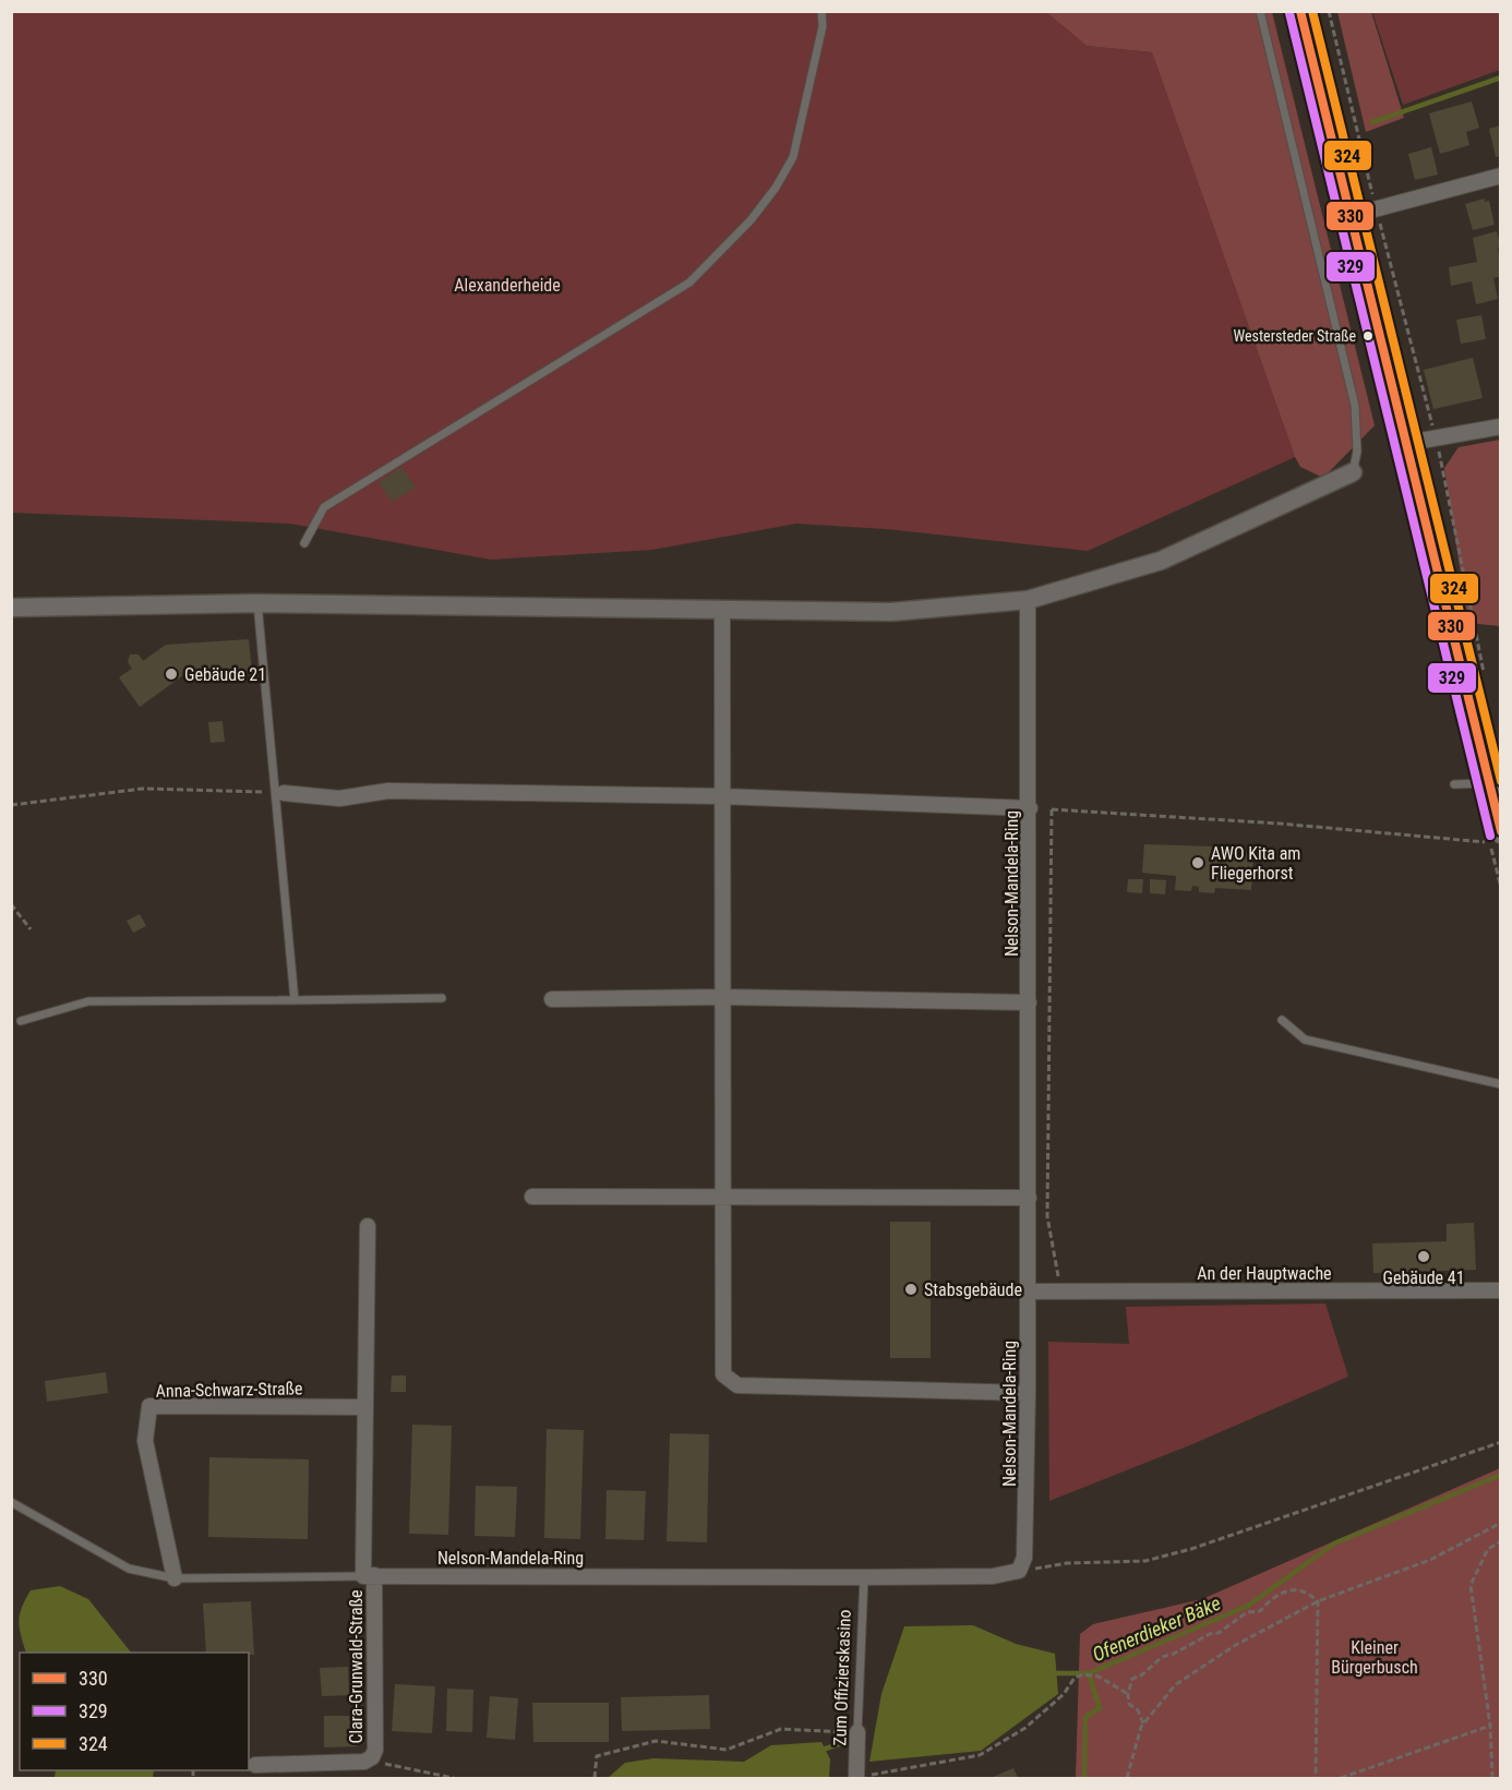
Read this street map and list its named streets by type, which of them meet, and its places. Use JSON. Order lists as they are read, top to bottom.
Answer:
{
  "streets": {
    "street": [
      "Nelson-Mandela-Ring",
      "An der Hauptwache",
      "Anna-Schwarz-Straße",
      "Clara-Grunwald-Straße",
      "Zum Offizierskasino"
    ]
  },
  "crossings": [
    ["Nelson-Mandela-Ring", "An der Hauptwache"],
    ["Nelson-Mandela-Ring", "Clara-Grunwald-Straße"],
    ["Nelson-Mandela-Ring", "Zum Offizierskasino"],
    ["Anna-Schwarz-Straße", "Clara-Grunwald-Straße"]
  ],
  "water": ["Ofenerdieker Bäke"],
  "parks": ["Alexanderheide", "Kleiner Bürgerbusch"],
  "places": [
    "Westersteder Straße",
    "Gebäude 21",
    "AWO Kita am Fliegerhorst",
    "Gebäude 41",
    "Stabsgebäude"
  ],
  "lines": ["transit line 330", "transit line 324", "transit line 329"],
  "legend": ["330", "329", "324"]
}
